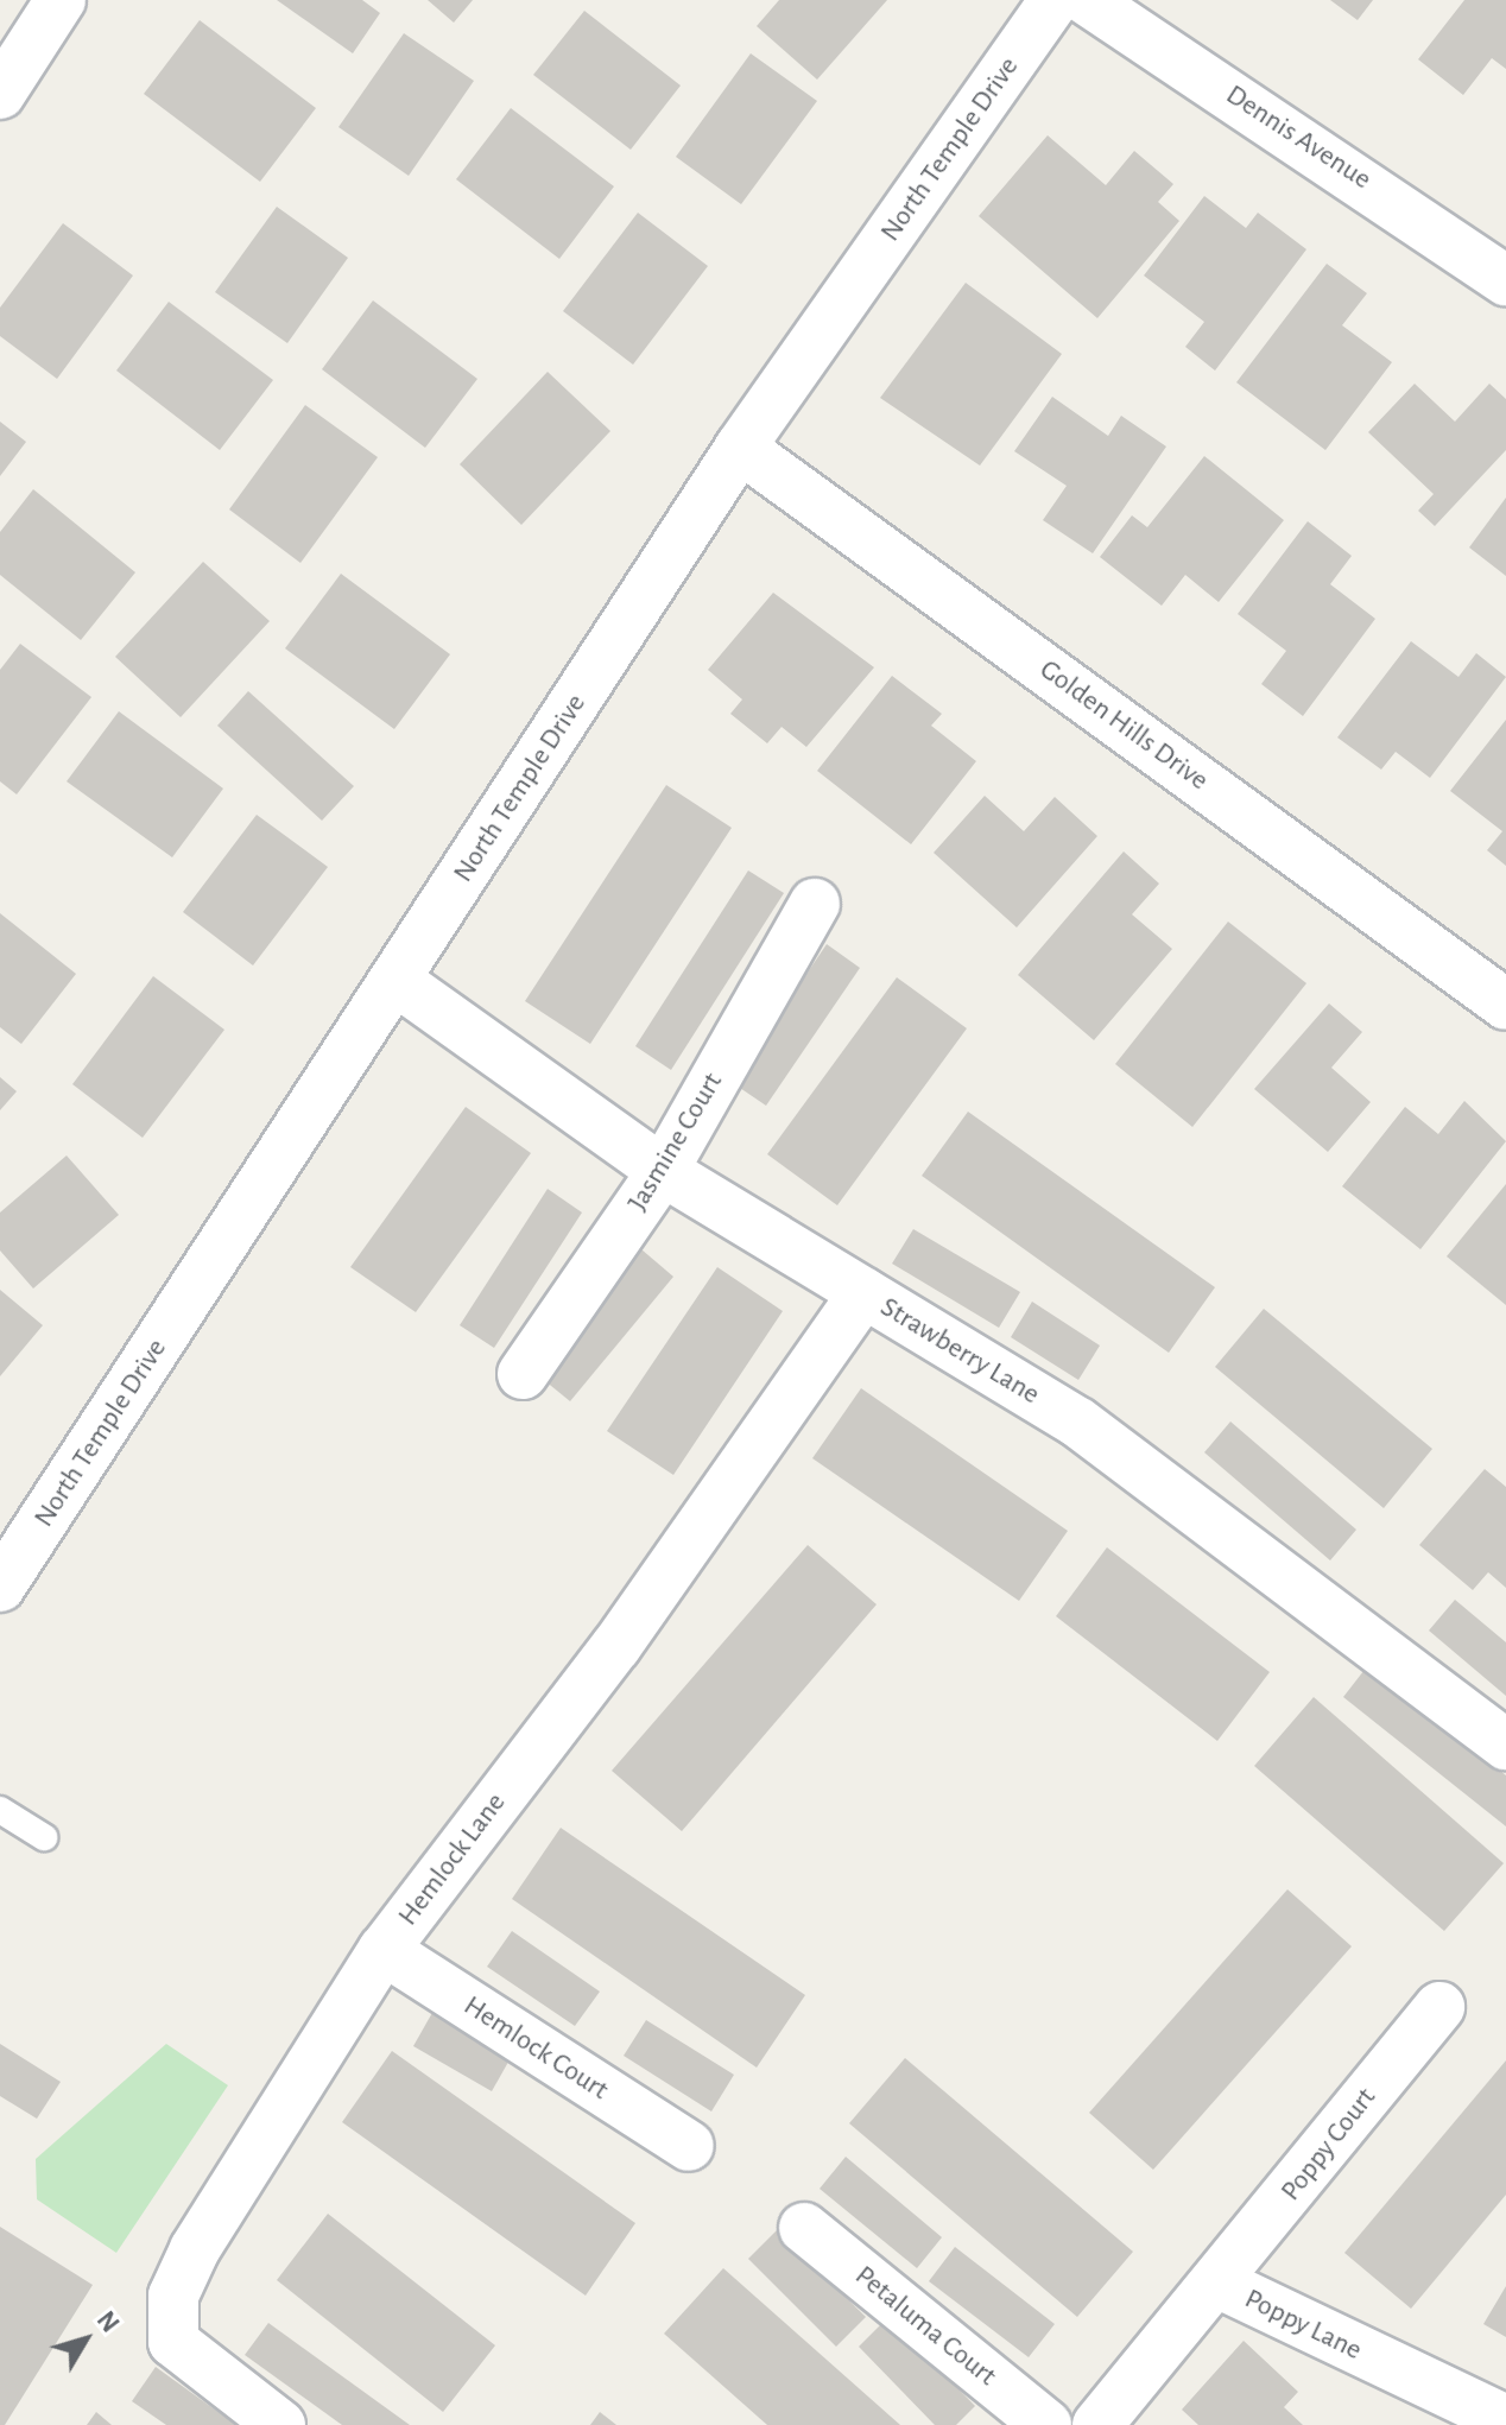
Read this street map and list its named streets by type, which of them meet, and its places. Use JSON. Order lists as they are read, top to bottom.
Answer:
{
  "streets": {
    "street": [
      "Dennis Avenue",
      "North Temple Drive",
      "Golden Hills Drive",
      "Jasmine Court",
      "Strawberry Lane",
      "Hemlock Lane",
      "Hemlock Court",
      "Poppy Court",
      "Poppy Lane",
      "Petaluma Court"
    ]
  },
  "crossings": [
    ["North Temple Drive", "Golden Hills Drive"],
    ["North Temple Drive", "Strawberry Lane"],
    ["Jasmine Court", "Strawberry Lane"],
    ["Strawberry Lane", "Hemlock Lane"],
    ["Hemlock Lane", "Hemlock Court"],
    ["Poppy Court", "Poppy Lane"]
  ],
  "north": "top right"
}
